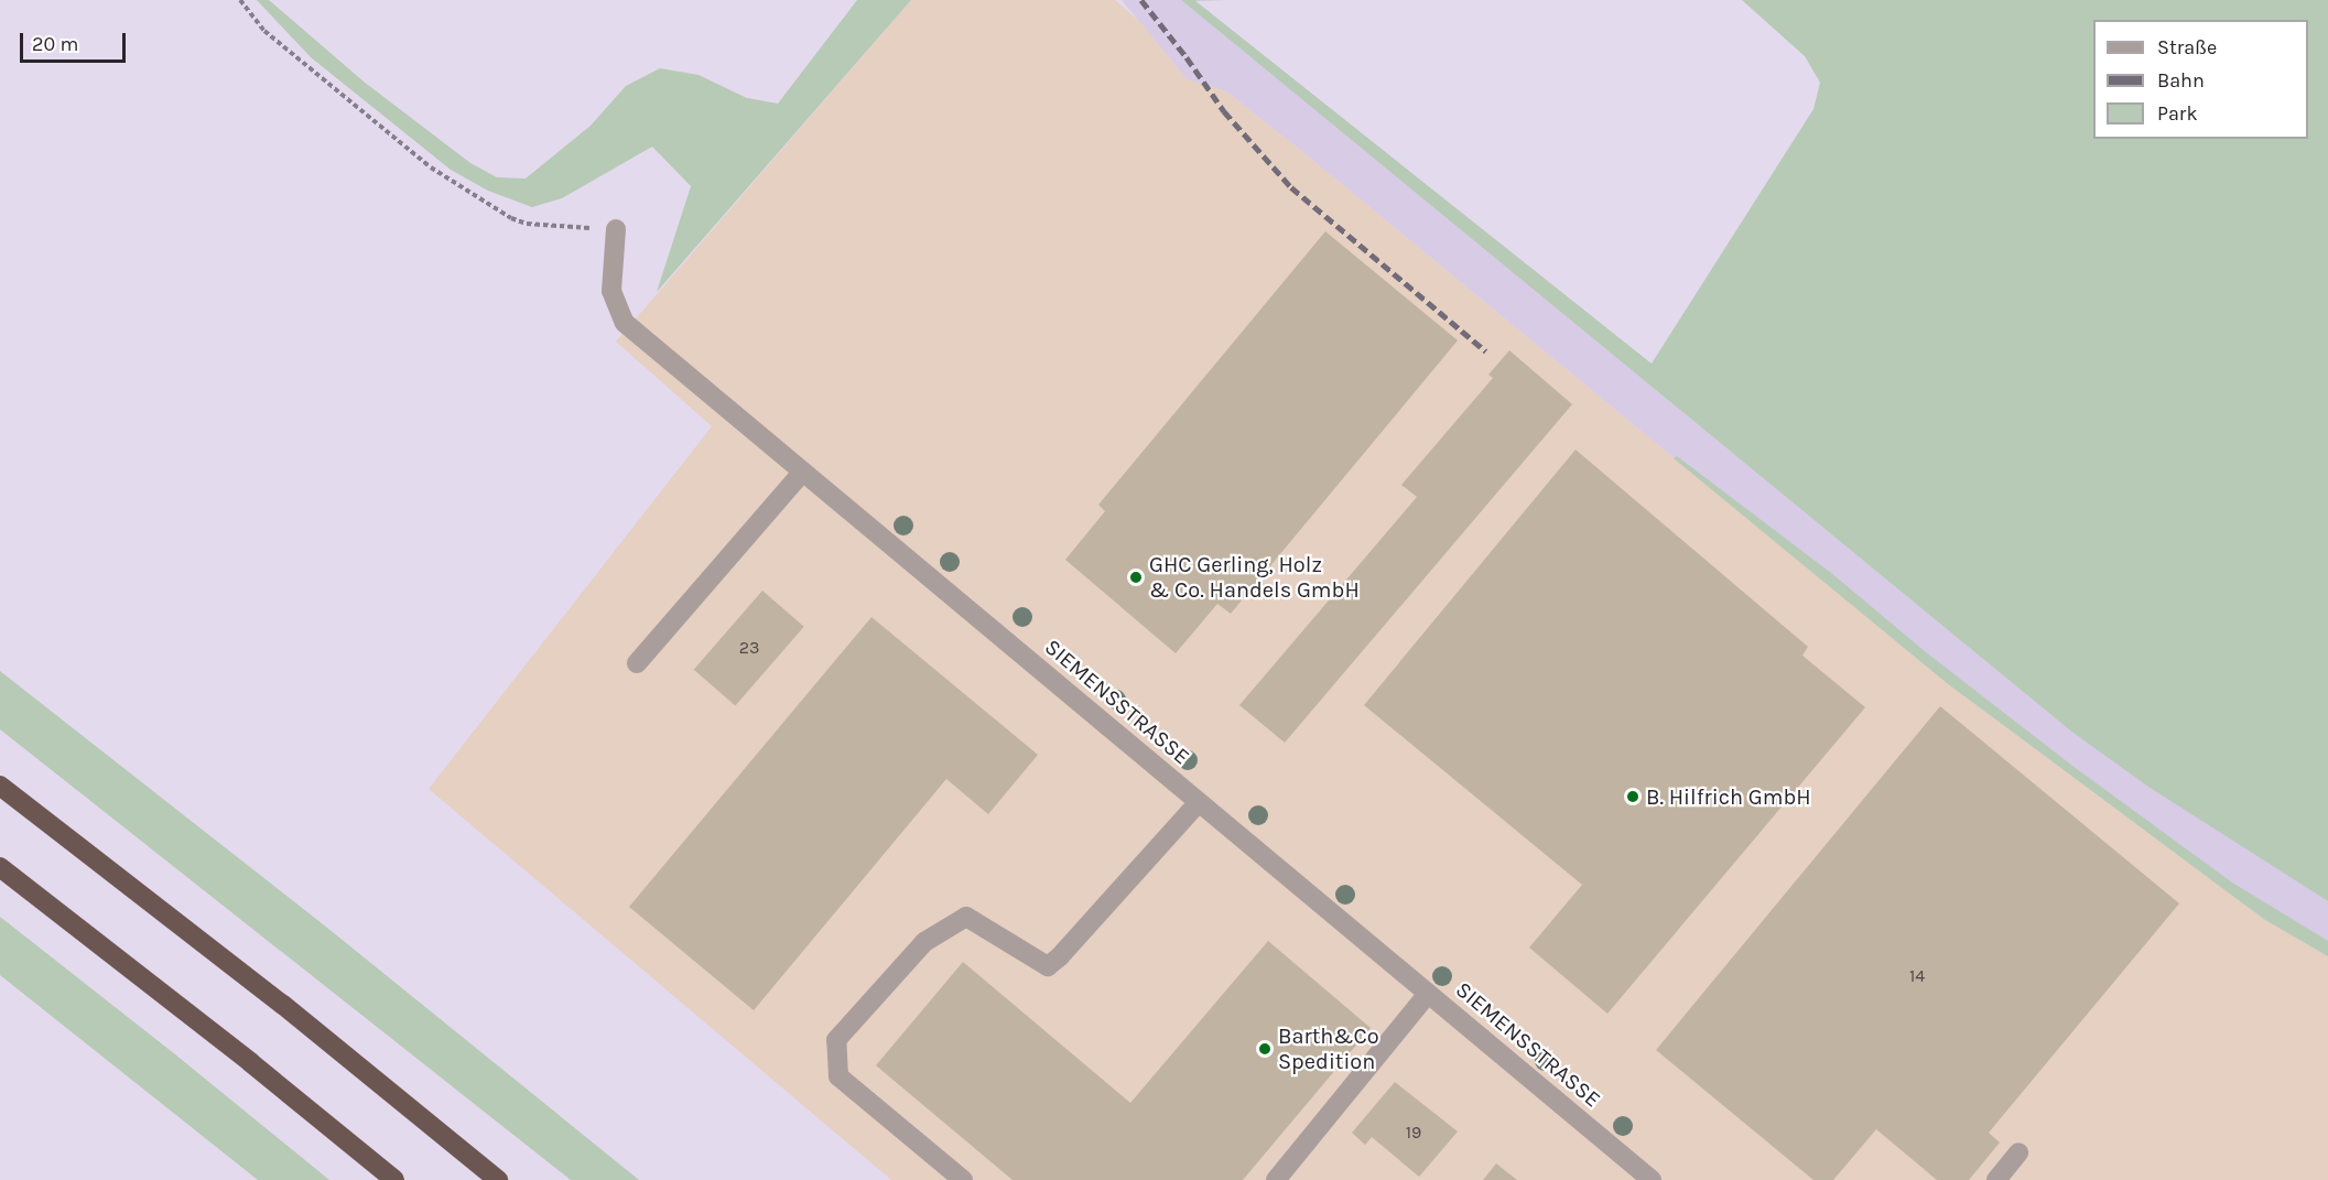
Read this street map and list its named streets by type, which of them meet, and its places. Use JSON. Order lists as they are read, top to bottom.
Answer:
{
  "streets": {
    "street": ["SIEMENSSTRASSE"]
  },
  "places": ["GHC Gerling, Holz & Co. Handels GmbH", "B. Hilfrich GmbH", "Barth&Co Spedition"],
  "house_numbers": ["23", "14", "19"],
  "legend": ["Straße", "Bahn", "Park"],
  "scale_bar": "20 m"
}
